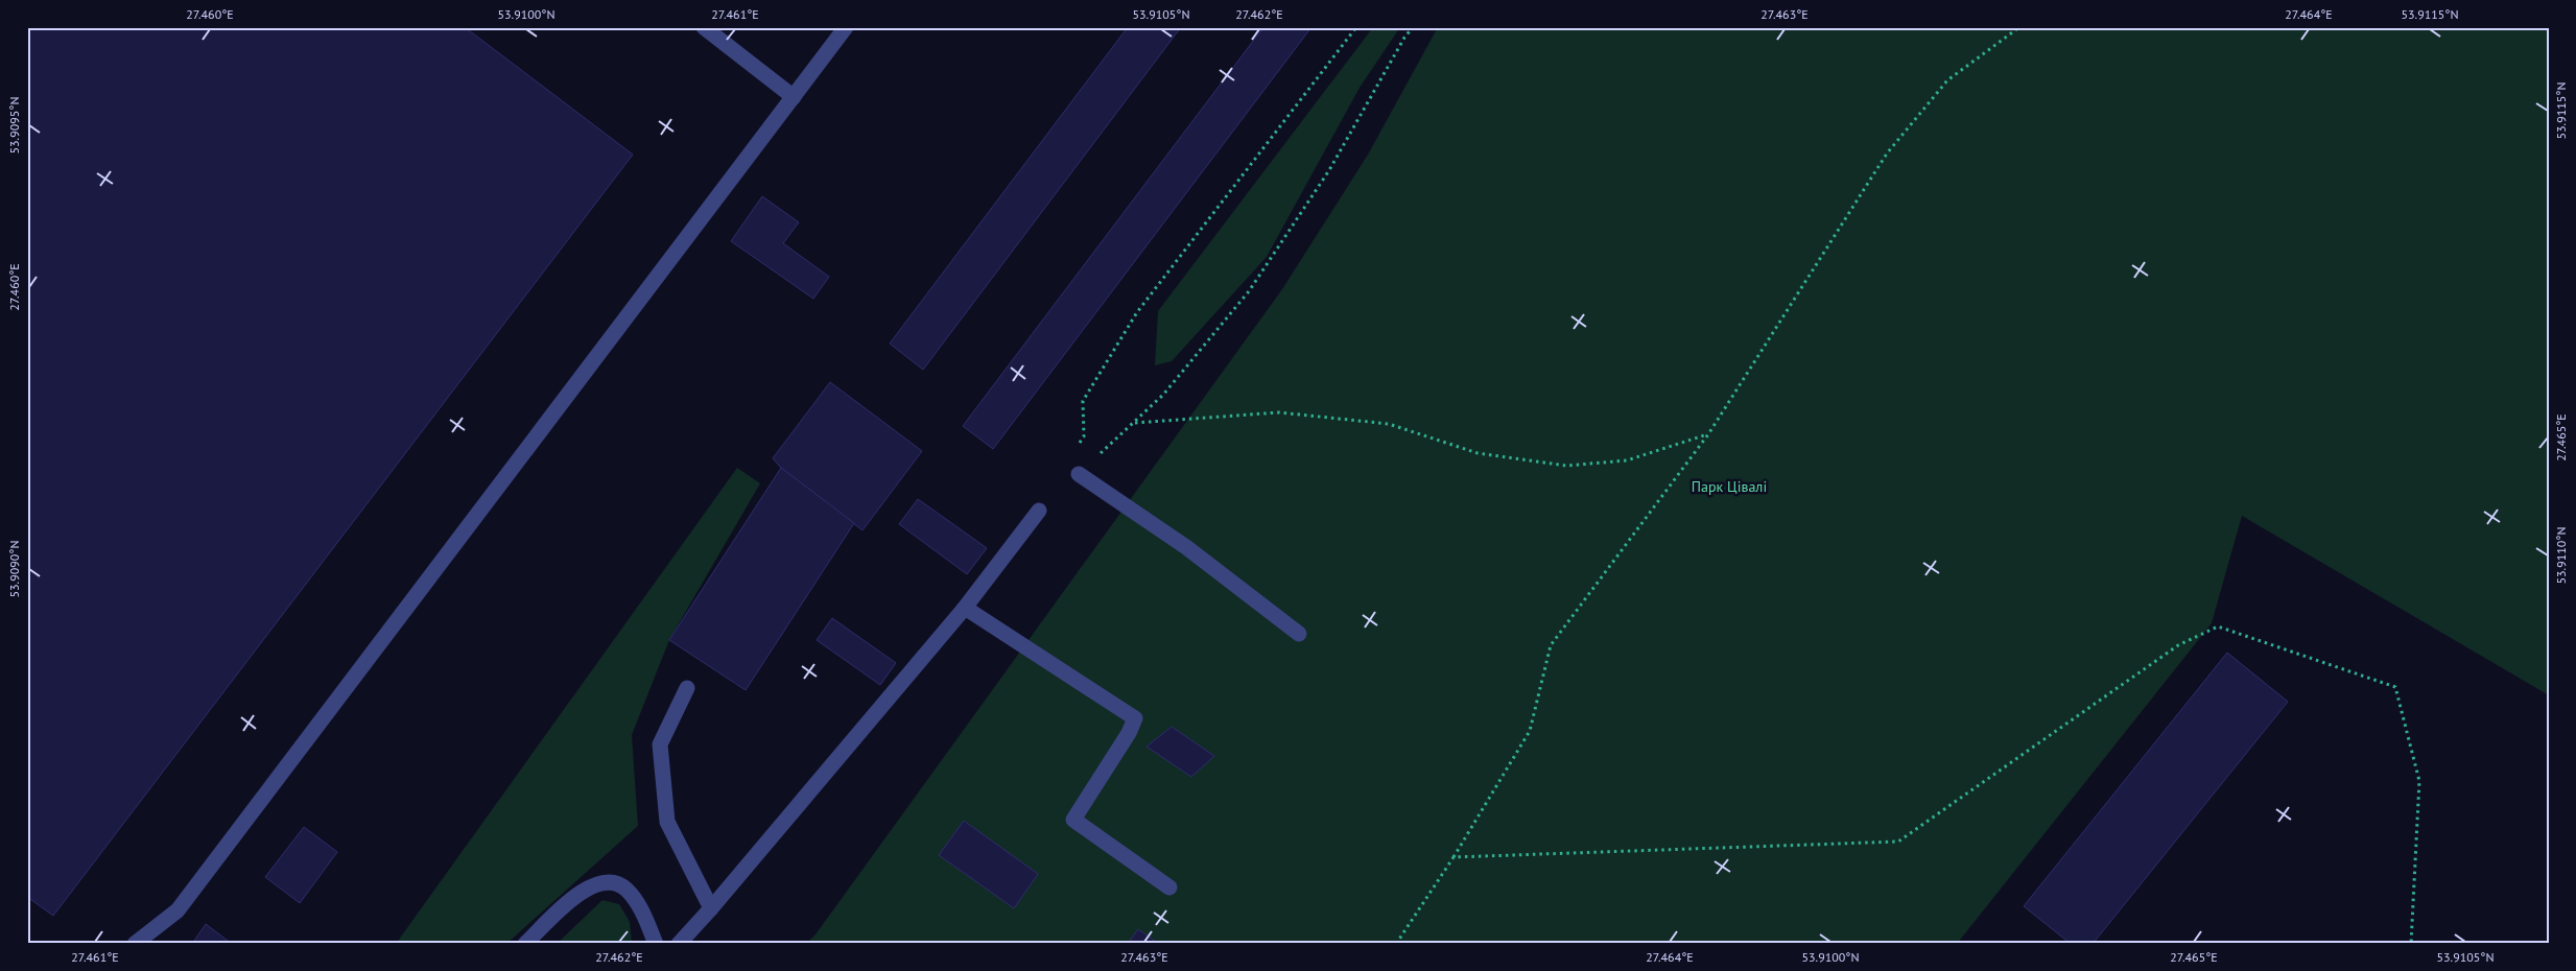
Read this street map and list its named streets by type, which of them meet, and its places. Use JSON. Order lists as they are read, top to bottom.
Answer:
{
  "parks": ["Парк Цівалі"],
  "coordinates": [
    "27.460°E",
    "53.9100°N",
    "27.461°E",
    "53.9105°N",
    "27.462°E",
    "27.463°E",
    "27.464°E",
    "53.9115°N",
    "53.9095°N",
    "27.465°E",
    "53.9110°N",
    "53.9090°N"
  ]
}
